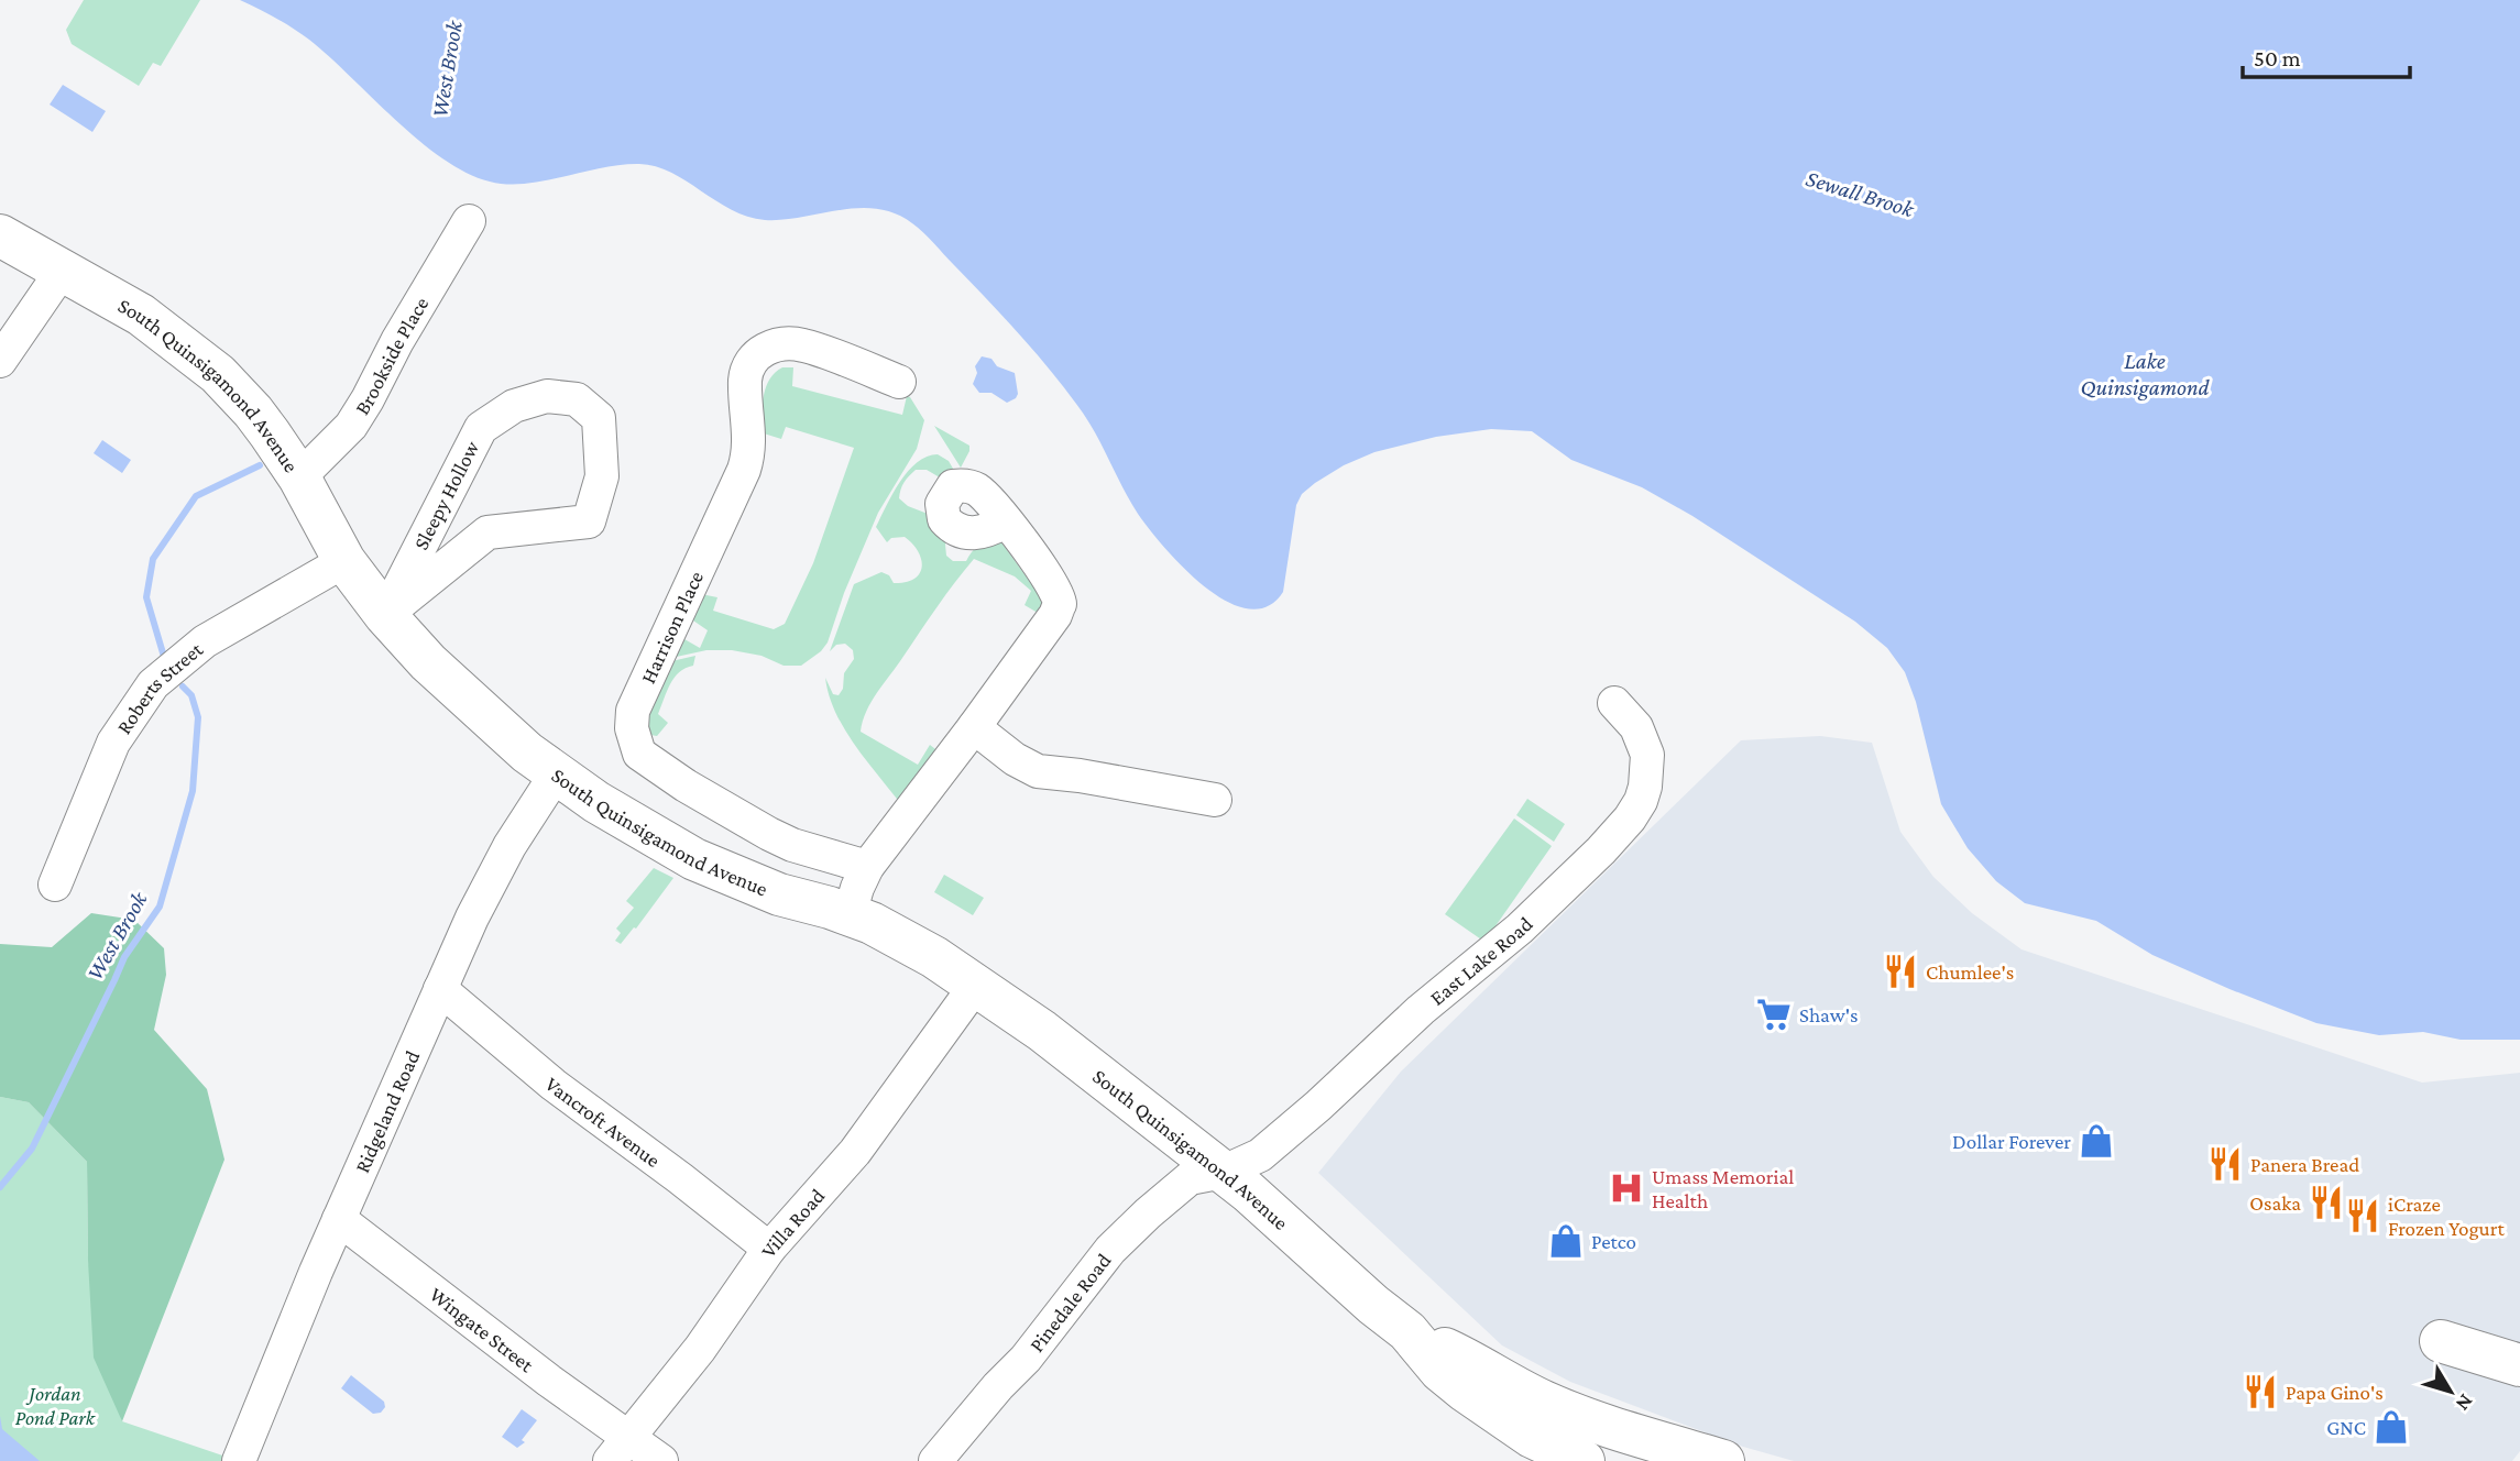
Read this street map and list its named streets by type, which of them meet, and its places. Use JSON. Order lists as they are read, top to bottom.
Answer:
{
  "streets": {
    "main road": ["South Quinsigamond Avenue"],
    "street": [
      "Brookside Place",
      "Sleepy Hollow",
      "Harrison Place",
      "Roberts Street",
      "East Lake Road",
      "Ridgeland Road",
      "Vancroft Avenue",
      "Villa Road",
      "Pinedale Road",
      "Wingate Street"
    ]
  },
  "crossings": [
    ["Brookside Place", "South Quinsigamond Avenue"],
    ["South Quinsigamond Avenue", "Sleepy Hollow"],
    ["South Quinsigamond Avenue", "Roberts Street"],
    ["South Quinsigamond Avenue", "East Lake Road"],
    ["South Quinsigamond Avenue", "Ridgeland Road"],
    ["South Quinsigamond Avenue", "Villa Road"],
    ["South Quinsigamond Avenue", "Pinedale Road"],
    ["East Lake Road", "Pinedale Road"],
    ["Ridgeland Road", "Vancroft Avenue"],
    ["Ridgeland Road", "Wingate Street"],
    ["Vancroft Avenue", "Villa Road"],
    ["Villa Road", "Wingate Street"]
  ],
  "water": ["West Brook", "Sewall Brook", "Lake Quinsigamond"],
  "parks": ["Jordan Pond Park"],
  "places": {
    "restaurant": [
      "Chumlee's",
      "Panera Bread",
      "Osaka",
      "iCraze Frozen Yogurt",
      "Papa Gino's"
    ],
    "supermarket": ["Shaw's"],
    "shop": ["Dollar Forever", "Petco", "GNC"],
    "hospital": ["Umass Memorial Health"]
  },
  "scale_bar": "50 m",
  "north": "bottom right"
}
